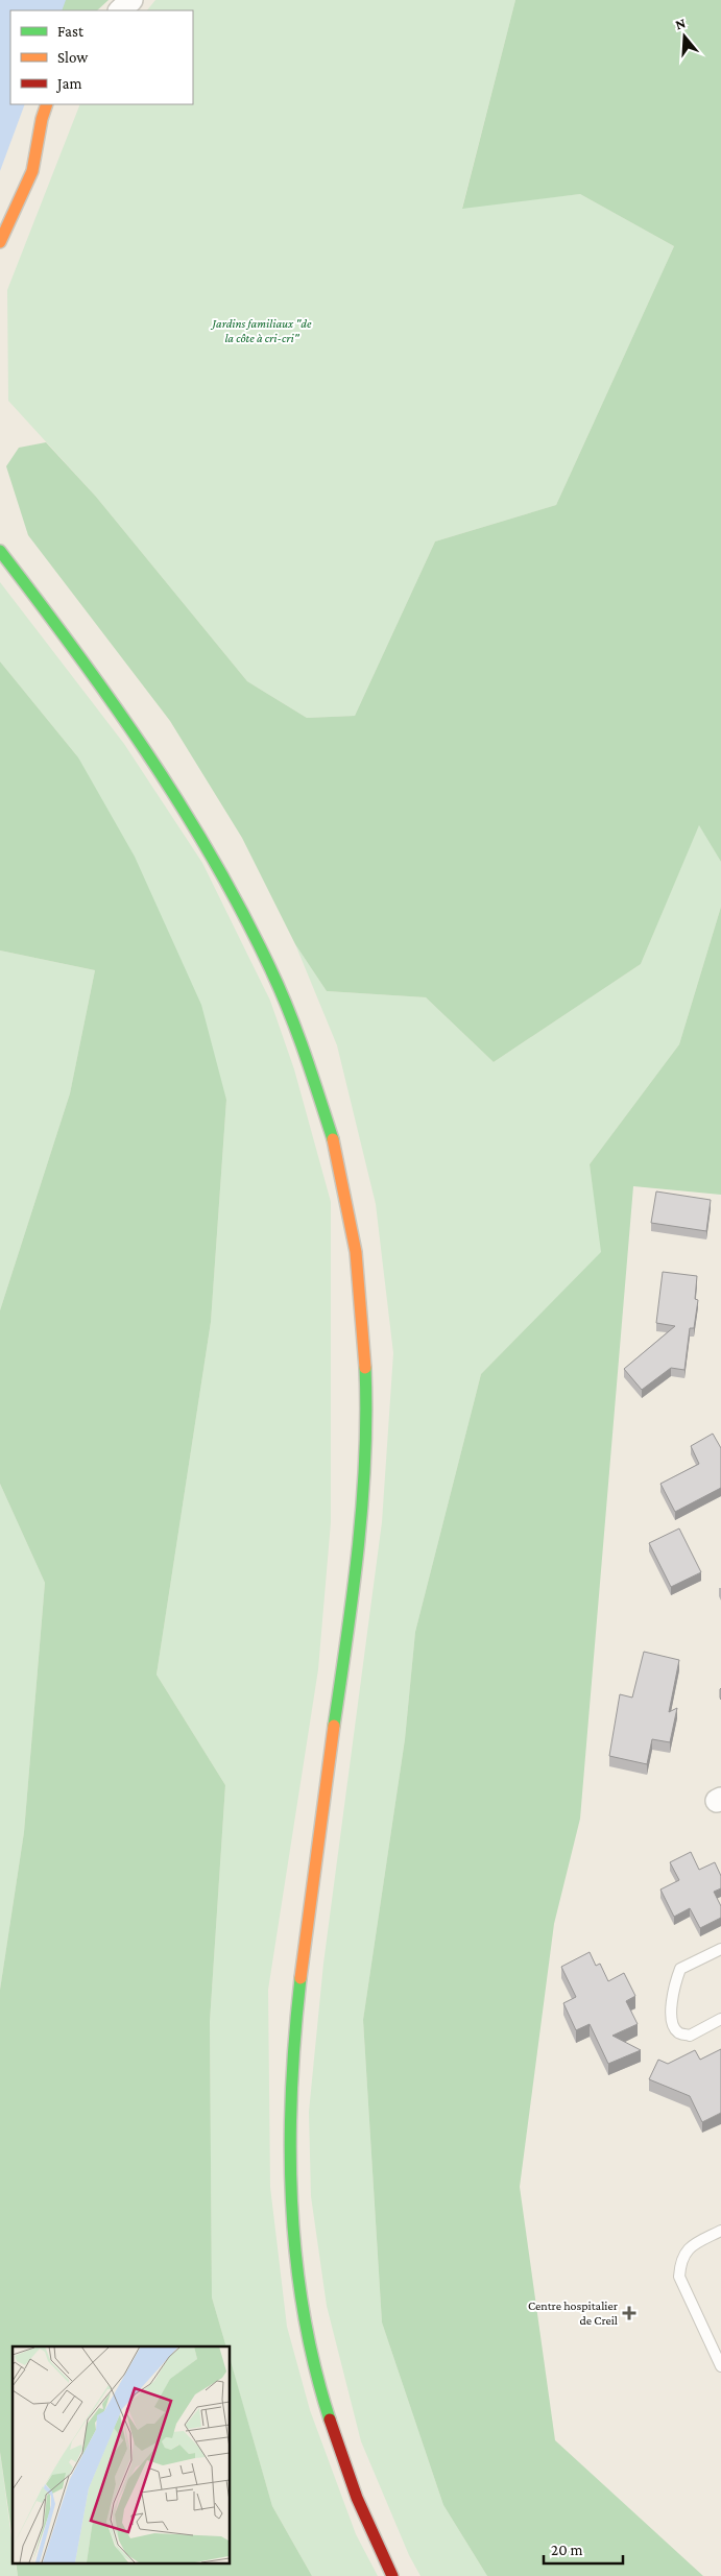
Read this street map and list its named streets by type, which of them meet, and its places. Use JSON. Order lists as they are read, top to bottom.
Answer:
{
  "parks": ["Jardins familiaux \"de la côte à cri-cri\""],
  "places": {
    "health": ["Centre hospitalier de Creil"]
  },
  "legend": ["Fast", "Slow", "Jam"],
  "scale_bar": "20 m",
  "north": "top"
}
